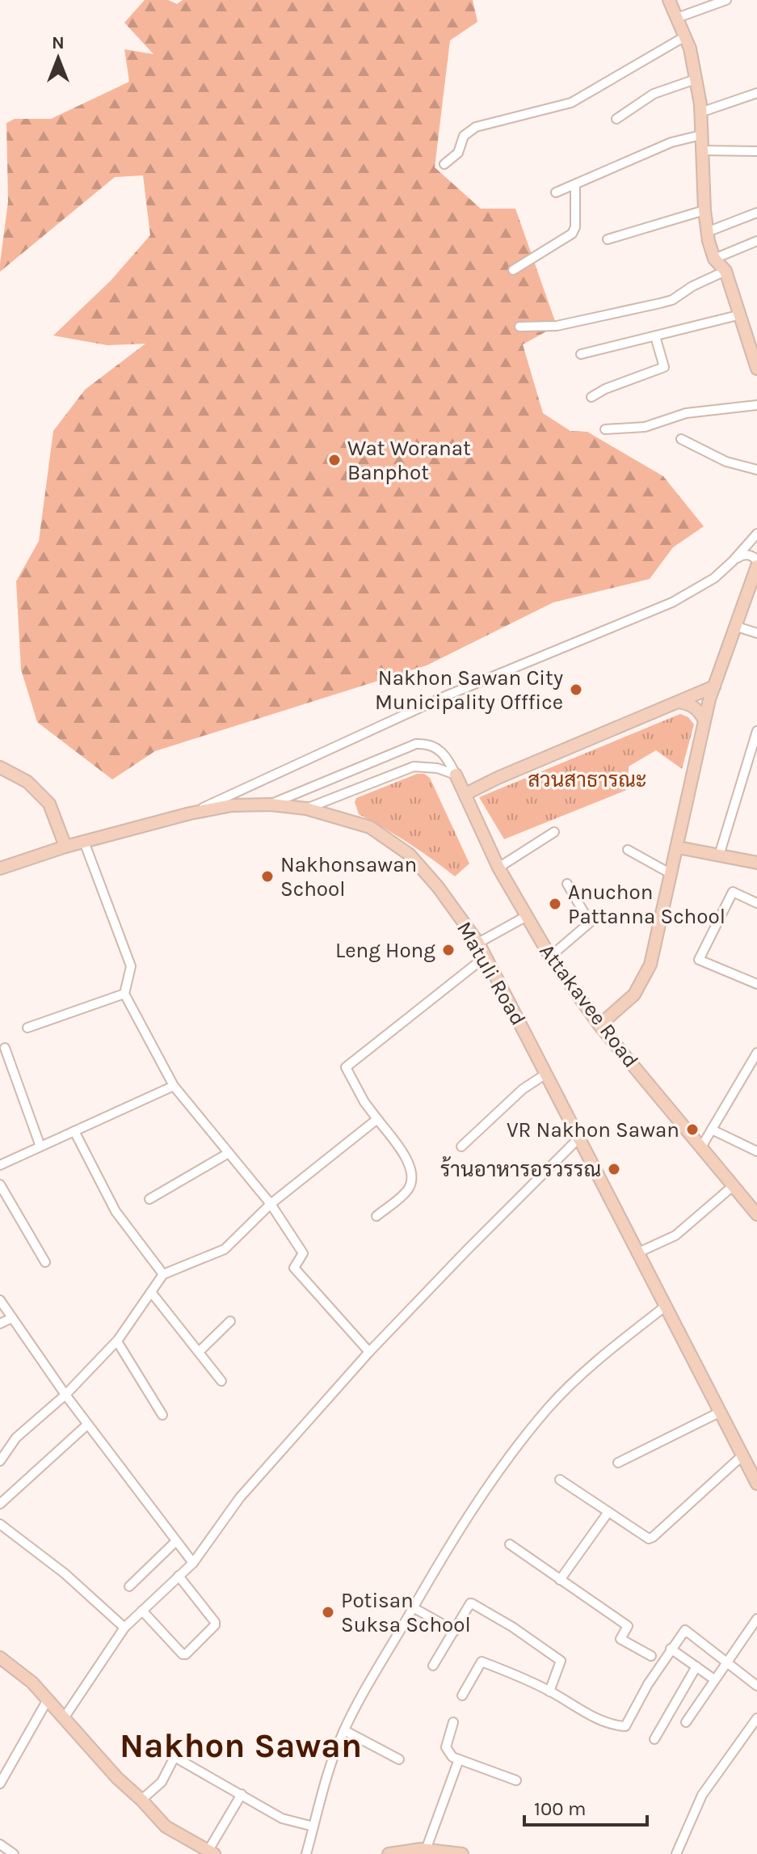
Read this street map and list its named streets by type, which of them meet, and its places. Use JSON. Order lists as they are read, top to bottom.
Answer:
{
  "streets": {
    "street": ["Matuli Road", "Attakavee Road"]
  },
  "districts": ["Nakhon Sawan"],
  "parks": ["สวนสาธารณะ"],
  "places": [
    "Wat Woranat Banphot",
    "Nakhon Sawan City Municipality Offfice",
    "Nakhonsawan School",
    "Anuchon Pattanna School",
    "Leng Hong",
    "VR Nakhon Sawan",
    "ร้านอาหารอรวรรณ",
    "Potisan Suksa School"
  ],
  "scale_bar": "100 m",
  "north": "top"
}
